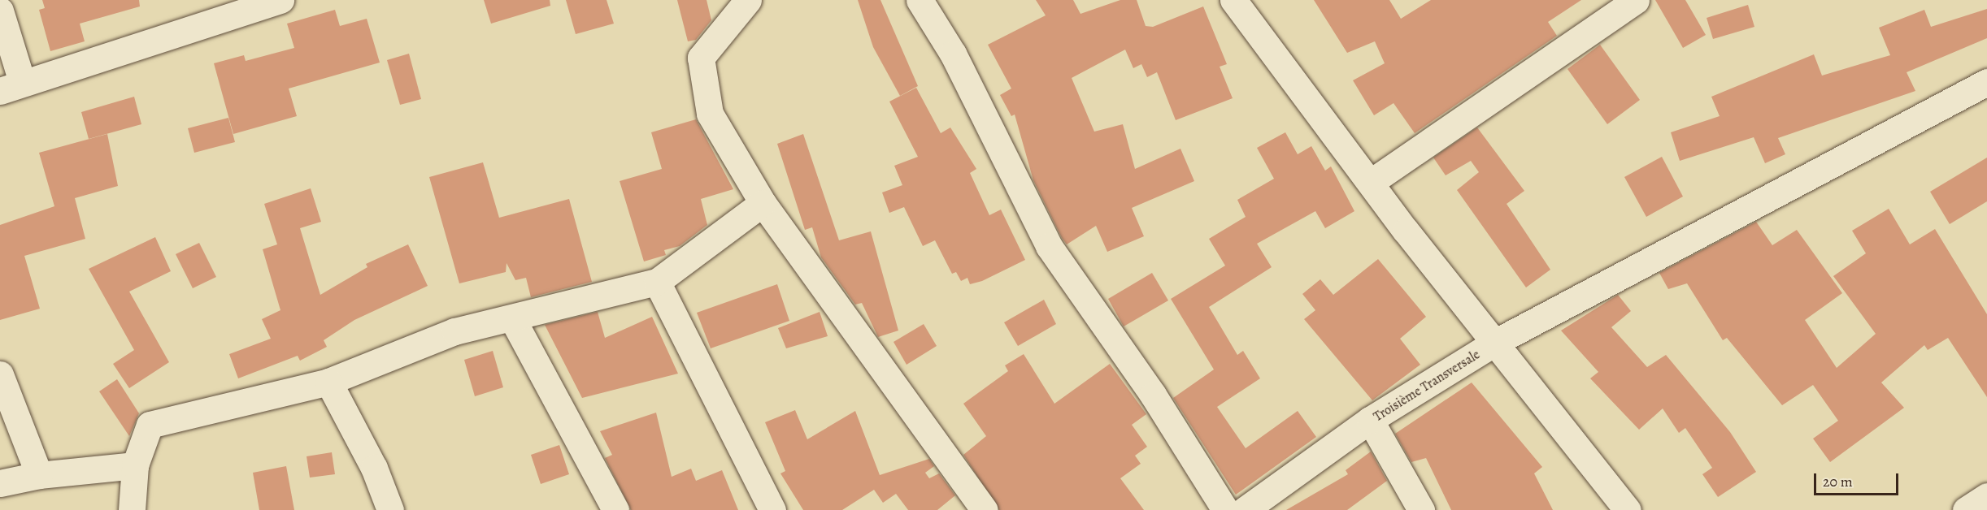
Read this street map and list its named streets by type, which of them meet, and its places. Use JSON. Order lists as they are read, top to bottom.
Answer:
{
  "streets": {
    "street": ["Troisième Transversale"]
  },
  "scale_bar": "20 m"
}
